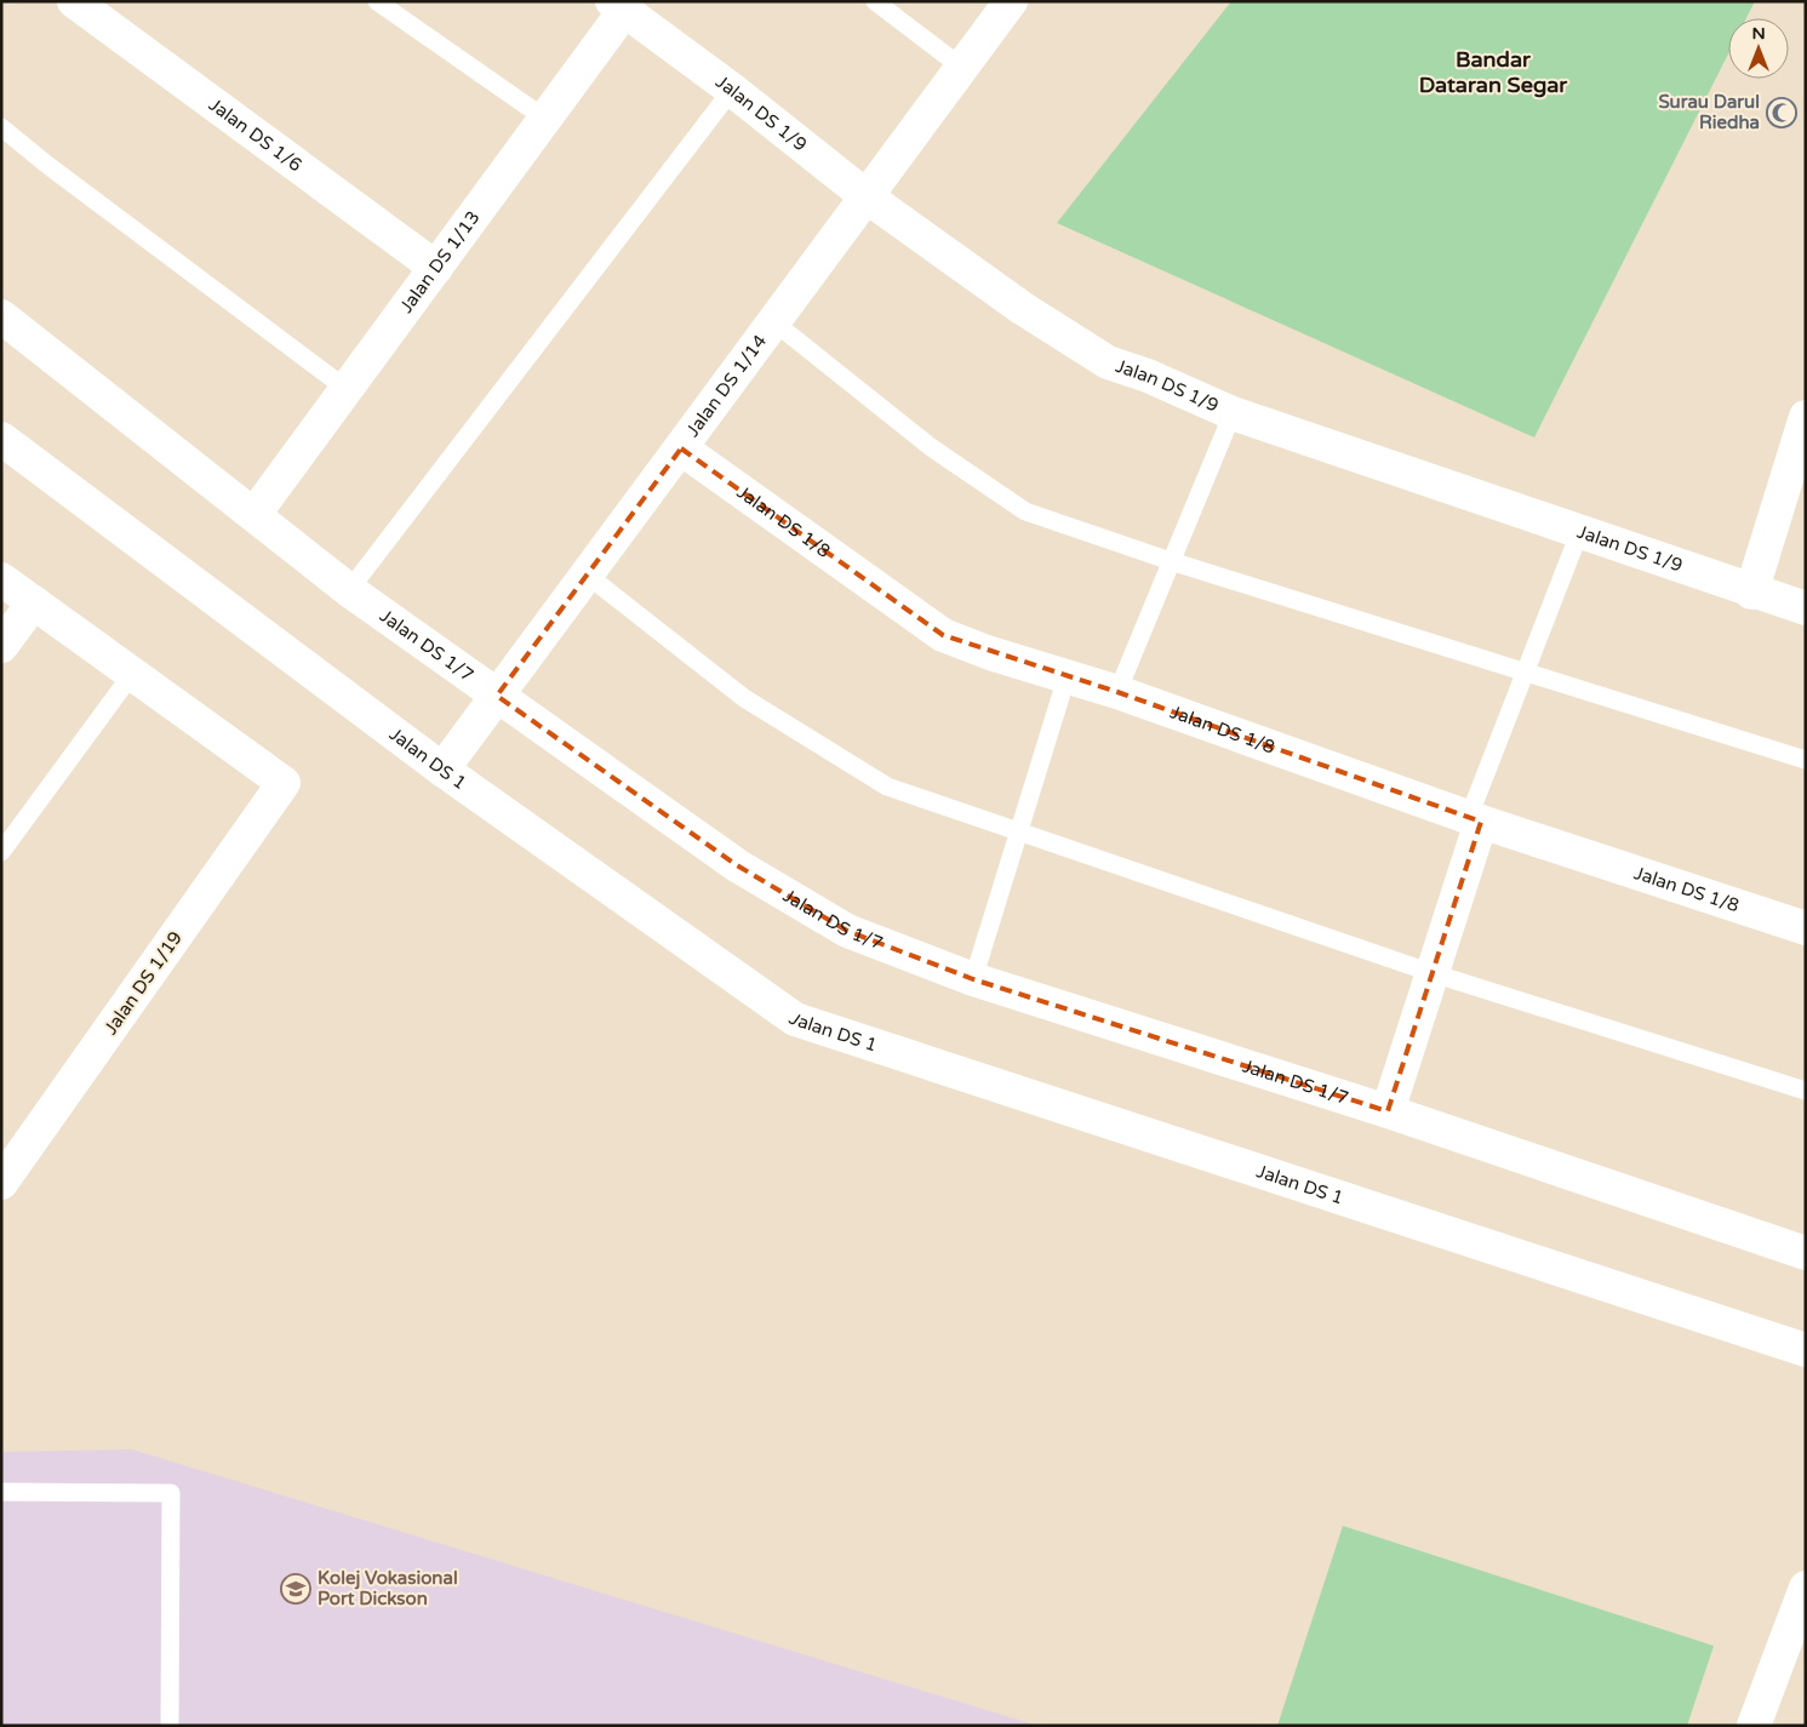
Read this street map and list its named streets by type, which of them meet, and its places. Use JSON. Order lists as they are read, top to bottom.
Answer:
{
  "streets": {
    "street": [
      "Jalan DS 1/9",
      "Jalan DS 1/6",
      "Jalan DS 1/13",
      "Jalan DS 1/14",
      "Jalan DS 1/8",
      "Jalan DS 1/7",
      "Jalan DS 1",
      "Jalan DS 1/19"
    ]
  },
  "crossings": [
    ["Jalan DS 1/9", "Jalan DS 1/13"],
    ["Jalan DS 1/9", "Jalan DS 1/14"],
    ["Jalan DS 1/6", "Jalan DS 1/13"],
    ["Jalan DS 1/13", "Jalan DS 1/7"],
    ["Jalan DS 1/14", "Jalan DS 1/8"],
    ["Jalan DS 1/14", "Jalan DS 1/7"],
    ["Jalan DS 1/14", "Jalan DS 1"]
  ],
  "districts": ["Bandar Dataran Segar"],
  "places": {
    "mosque": ["Surau Darul Riedha"],
    "school or university": ["Kolej Vokasional Port Dickson"]
  },
  "north": "top"
}
